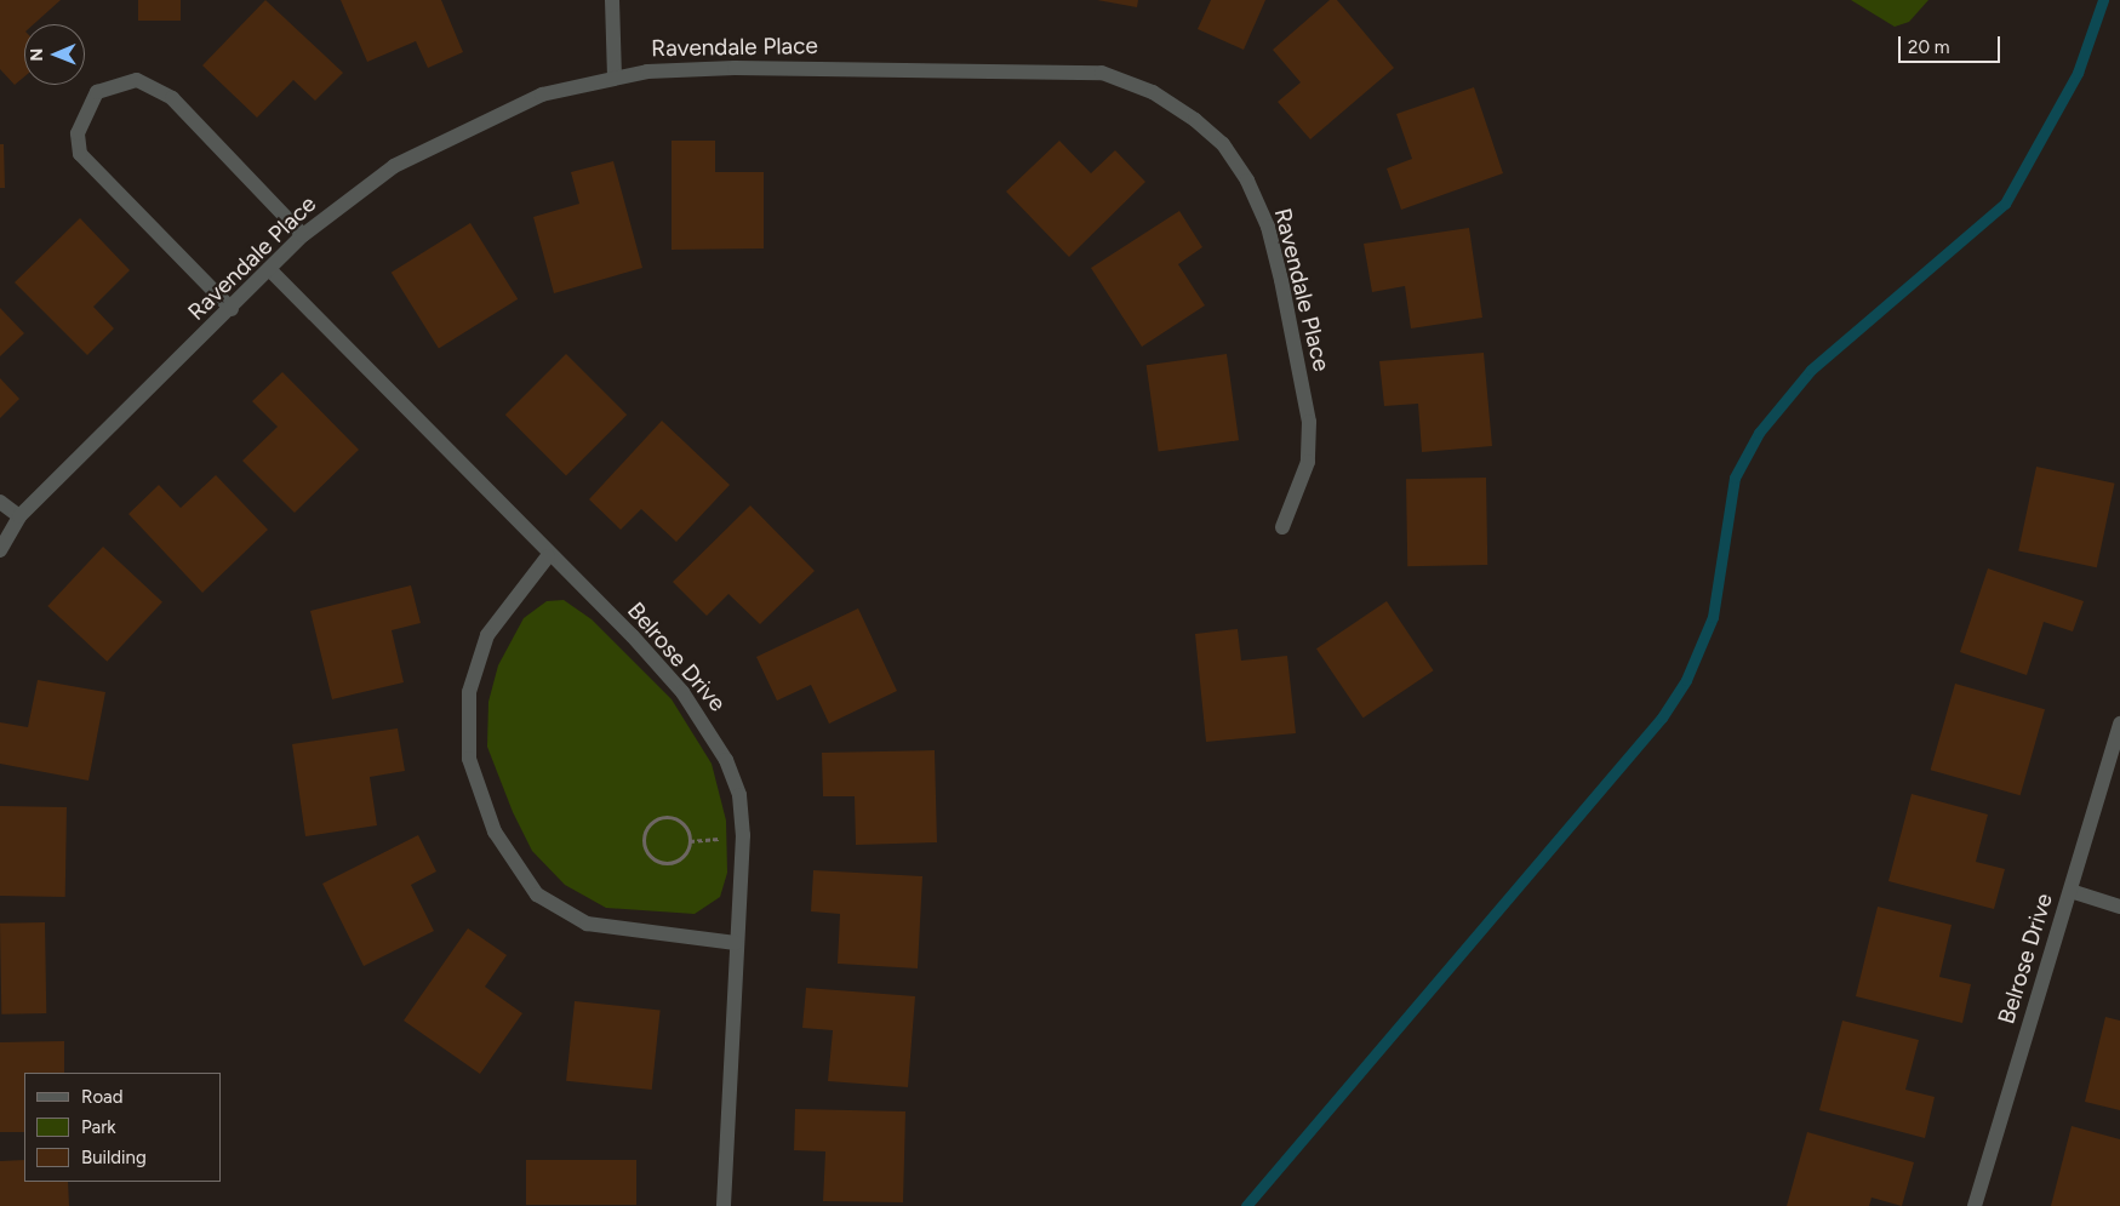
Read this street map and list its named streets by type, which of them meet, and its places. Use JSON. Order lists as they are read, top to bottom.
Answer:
{
  "streets": {
    "street": ["Ravendale Place", "Belrose Drive"]
  },
  "crossings": [
    ["Ravendale Place", "Belrose Drive"]
  ],
  "legend": ["Road", "Park", "Building"],
  "scale_bar": "20 m",
  "north": "left"
}
